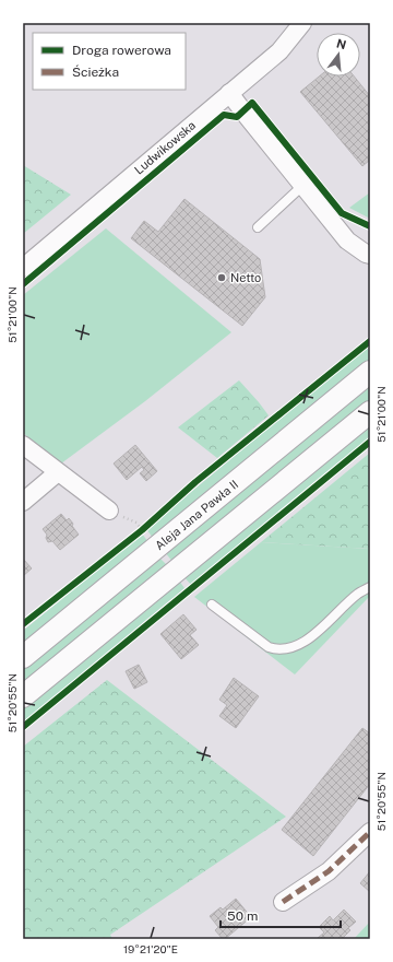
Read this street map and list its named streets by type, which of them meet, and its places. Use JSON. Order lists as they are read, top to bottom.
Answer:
{
  "streets": {
    "street": ["Ludwikowska", "Aleja Jana Pawła II"]
  },
  "places": ["Netto"],
  "legend": ["Droga rowerowa", "Ścieżka"],
  "scale_bar": "50 m",
  "north": "top",
  "coordinates": ["51°21'00\"N", "51°20'55\"N", "19°21'20\"E"]
}
